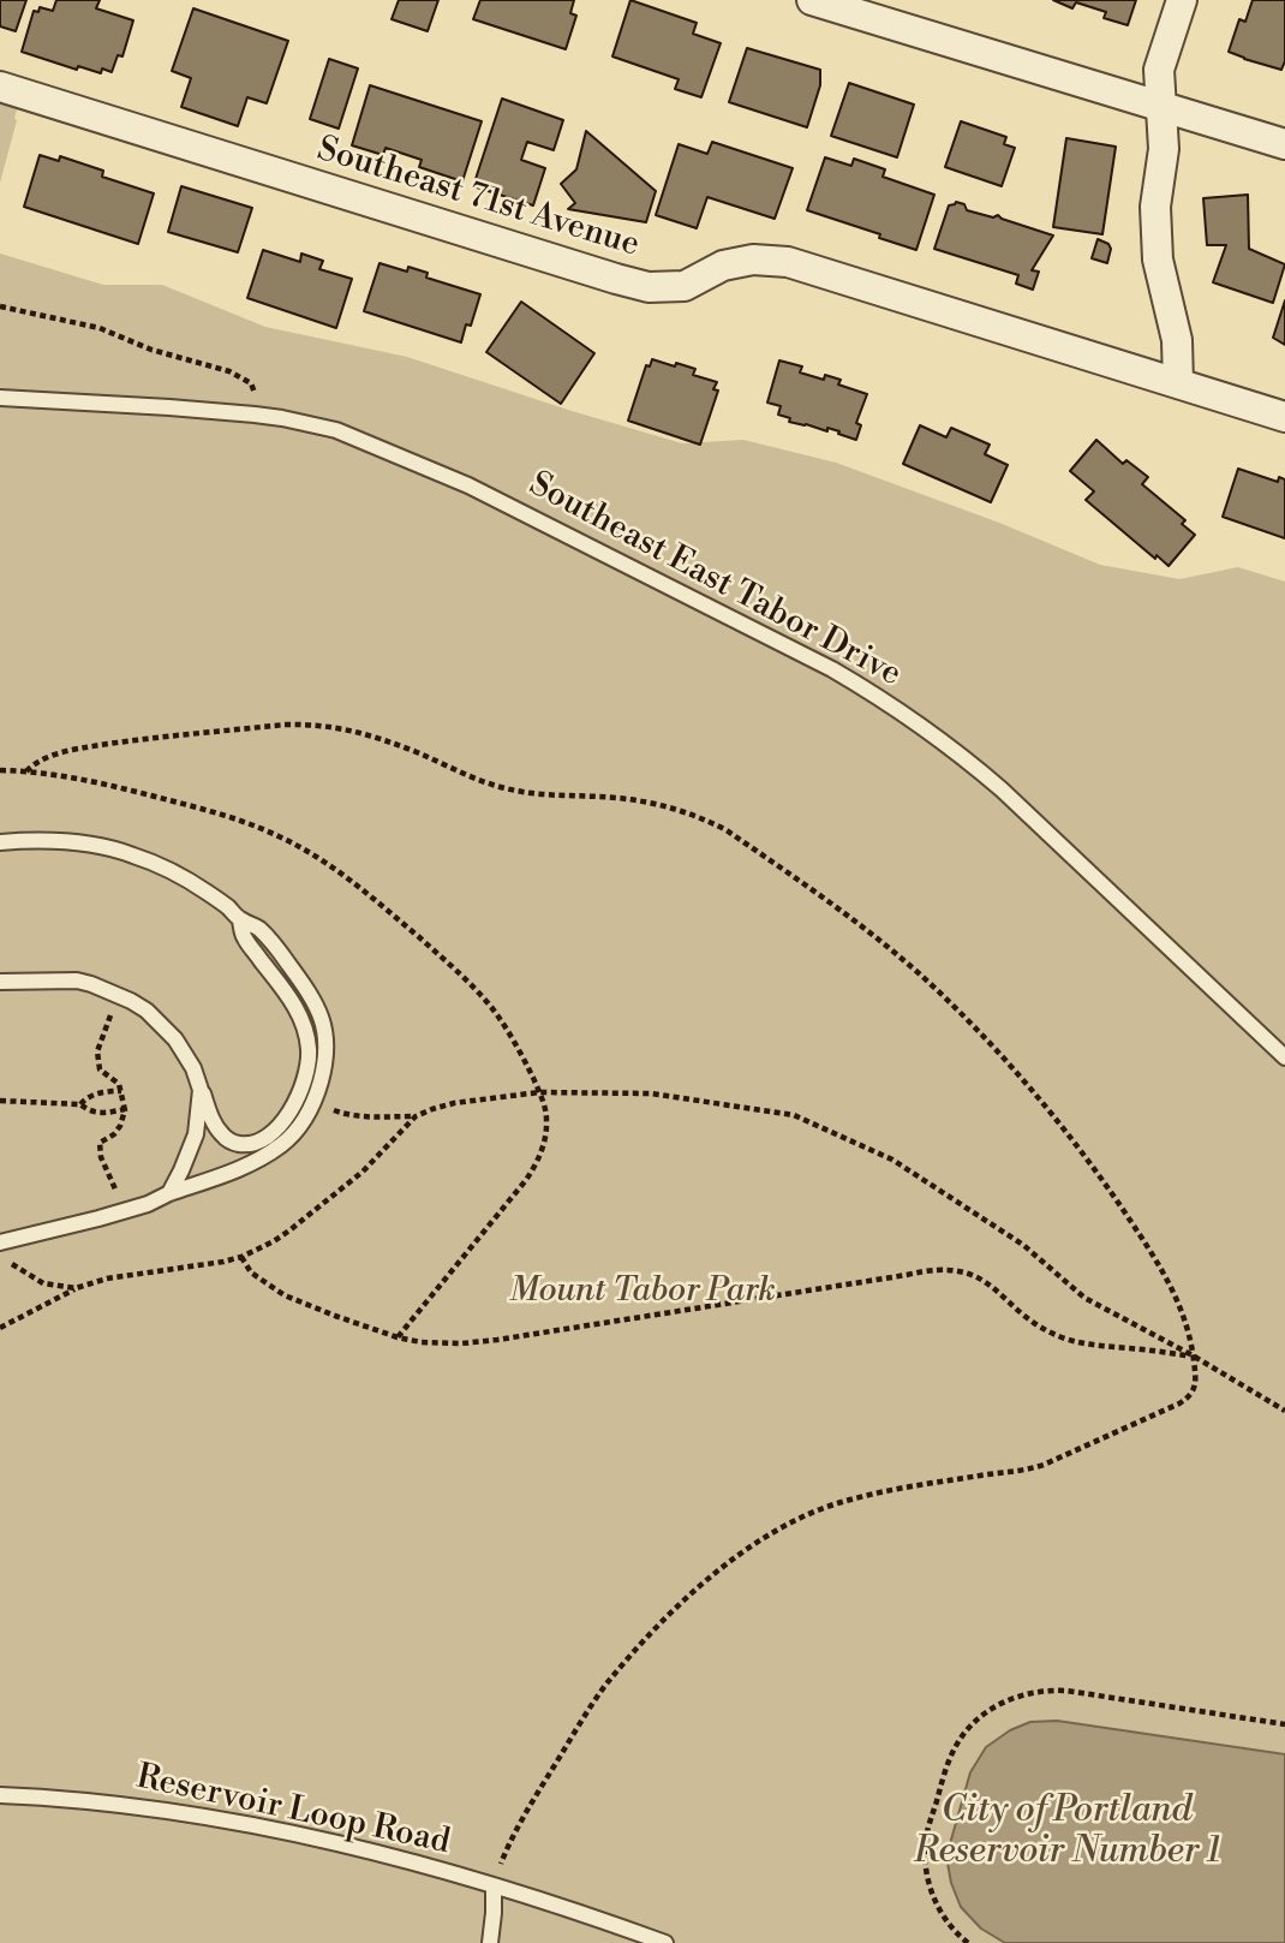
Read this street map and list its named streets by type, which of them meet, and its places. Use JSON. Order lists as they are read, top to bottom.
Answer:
{
  "streets": {
    "street": ["Southeast 71st Avenue"],
    "lane": ["Southeast East Tabor Drive", "Reservoir Loop Road"]
  },
  "water": ["City of Portland Reservoir Number 1"],
  "parks": ["Mount Tabor Park"]
}
